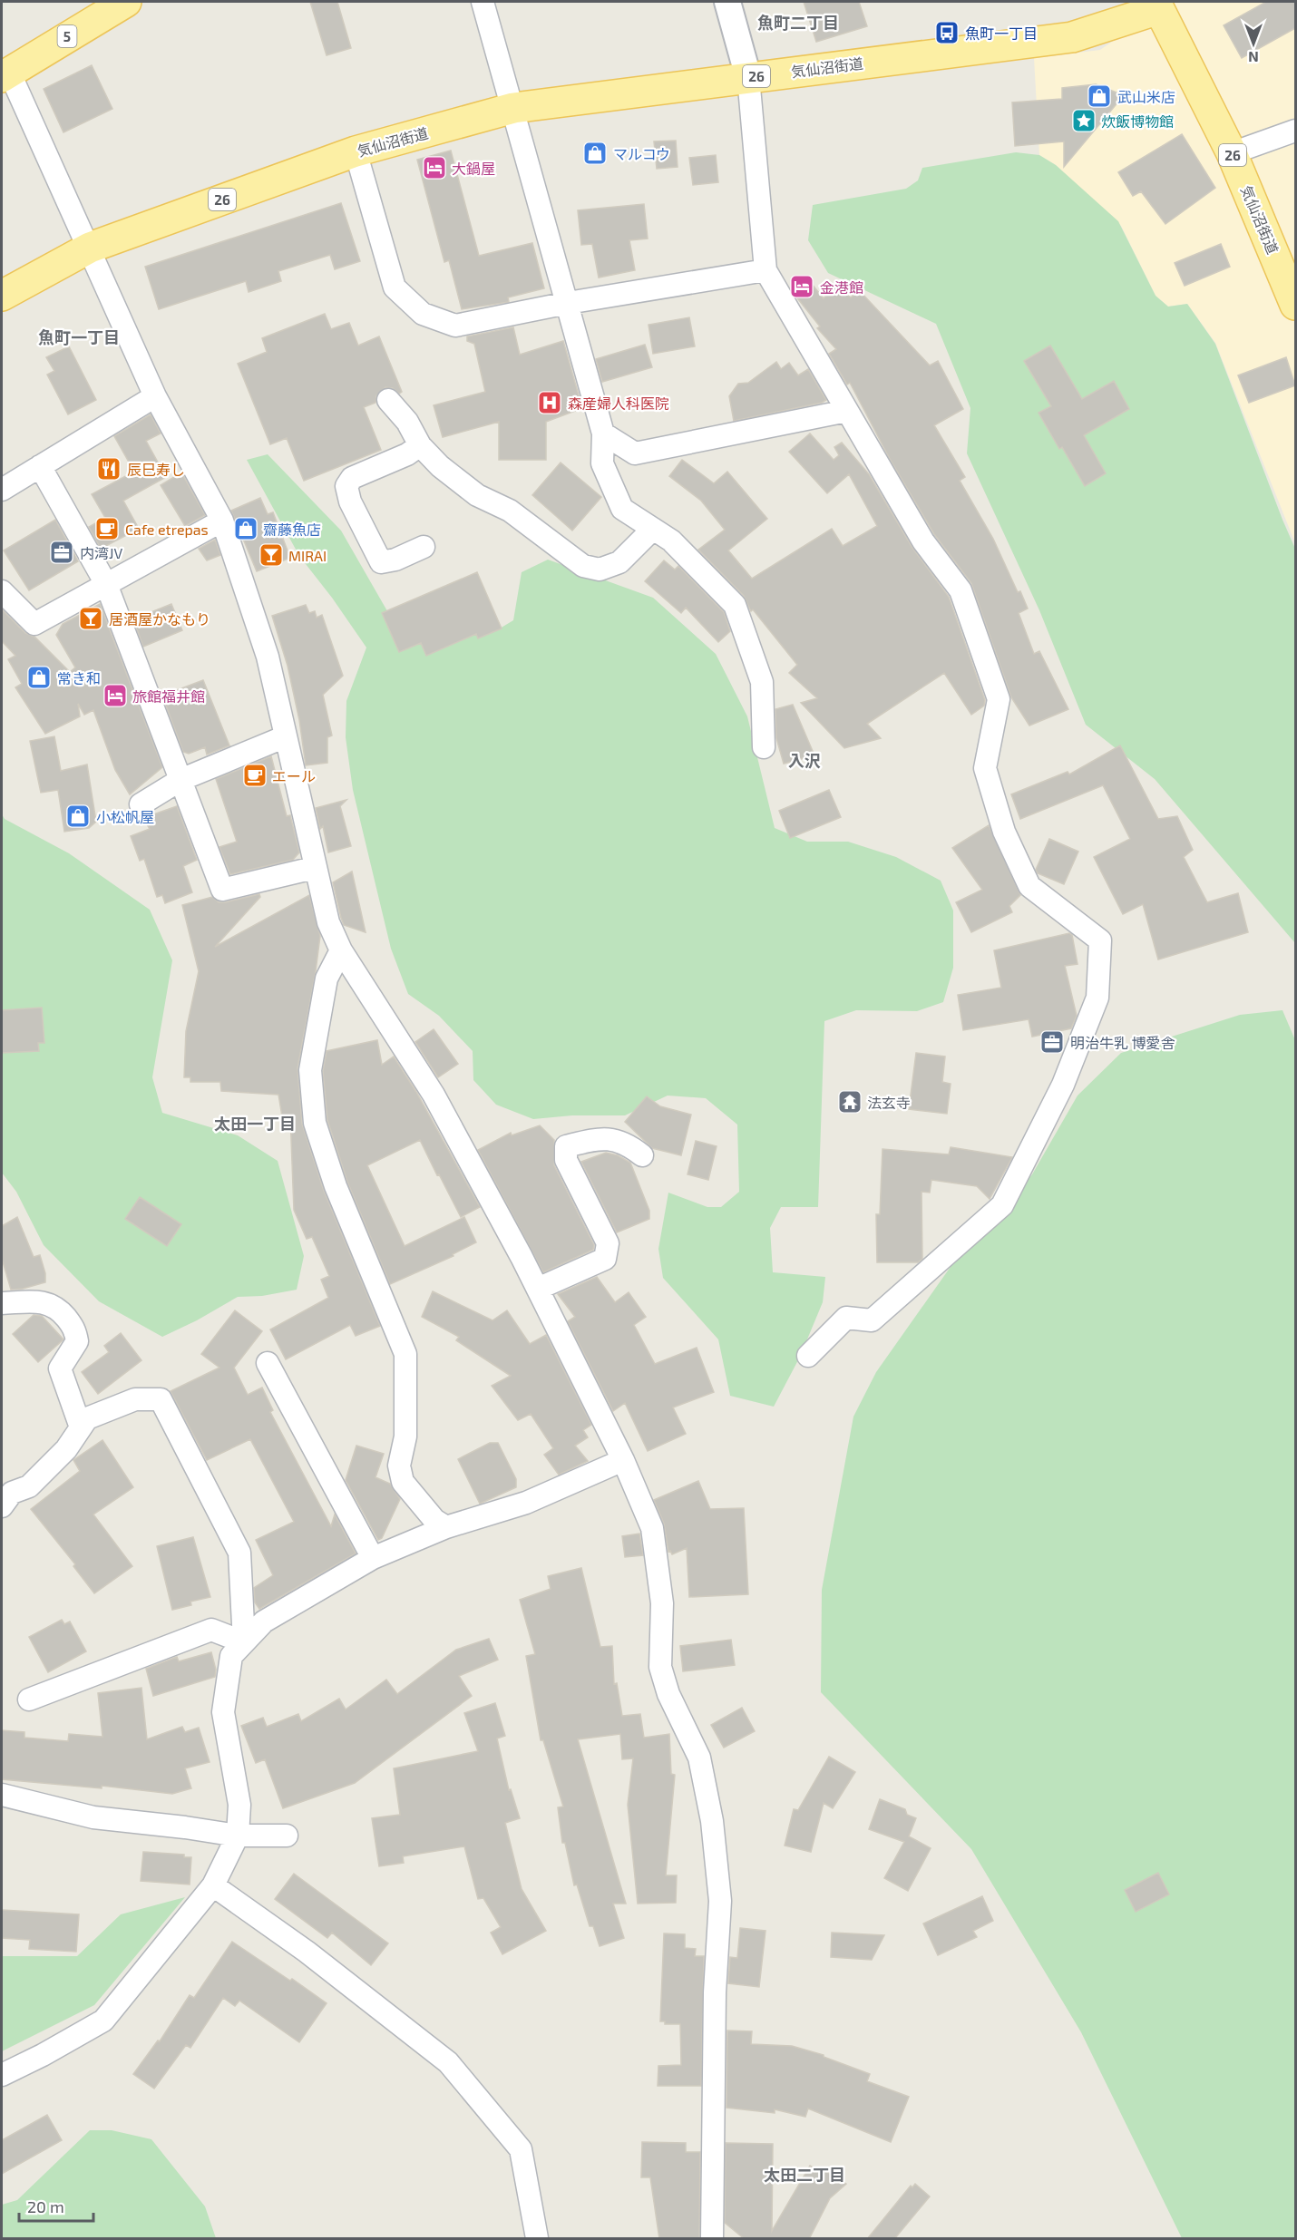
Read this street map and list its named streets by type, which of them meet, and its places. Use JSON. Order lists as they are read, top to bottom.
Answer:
{
  "streets": {
    "main road": ["5", "気仙沼街道", "26"]
  },
  "crossings": [
    ["気仙沼街道", "26"]
  ],
  "districts": [
    "魚町二丁目",
    "魚町一丁目",
    "入沢",
    "太田一丁目",
    "太田二丁目"
  ],
  "places": {
    "bus stop": ["魚町一丁目"],
    "shop": [
      "武山米店",
      "マルコウ",
      "齋藤魚店",
      "常き和",
      "小松帆屋"
    ],
    "place": ["炊飯博物館"],
    "hotel": ["大鍋屋", "金港館", "旅館福井館"],
    "hospital": ["森産婦人科医院"],
    "restaurant": ["辰巳寿し"],
    "cafe": ["Cafe etrepas", "エール"],
    "office": ["内湾JV", "明治牛乳 博愛舎"],
    "bar": ["MIRAI", "居酒屋かなもり"],
    "temple": ["法玄寺"]
  },
  "scale_bar": "20 m",
  "north": "bottom"
}
